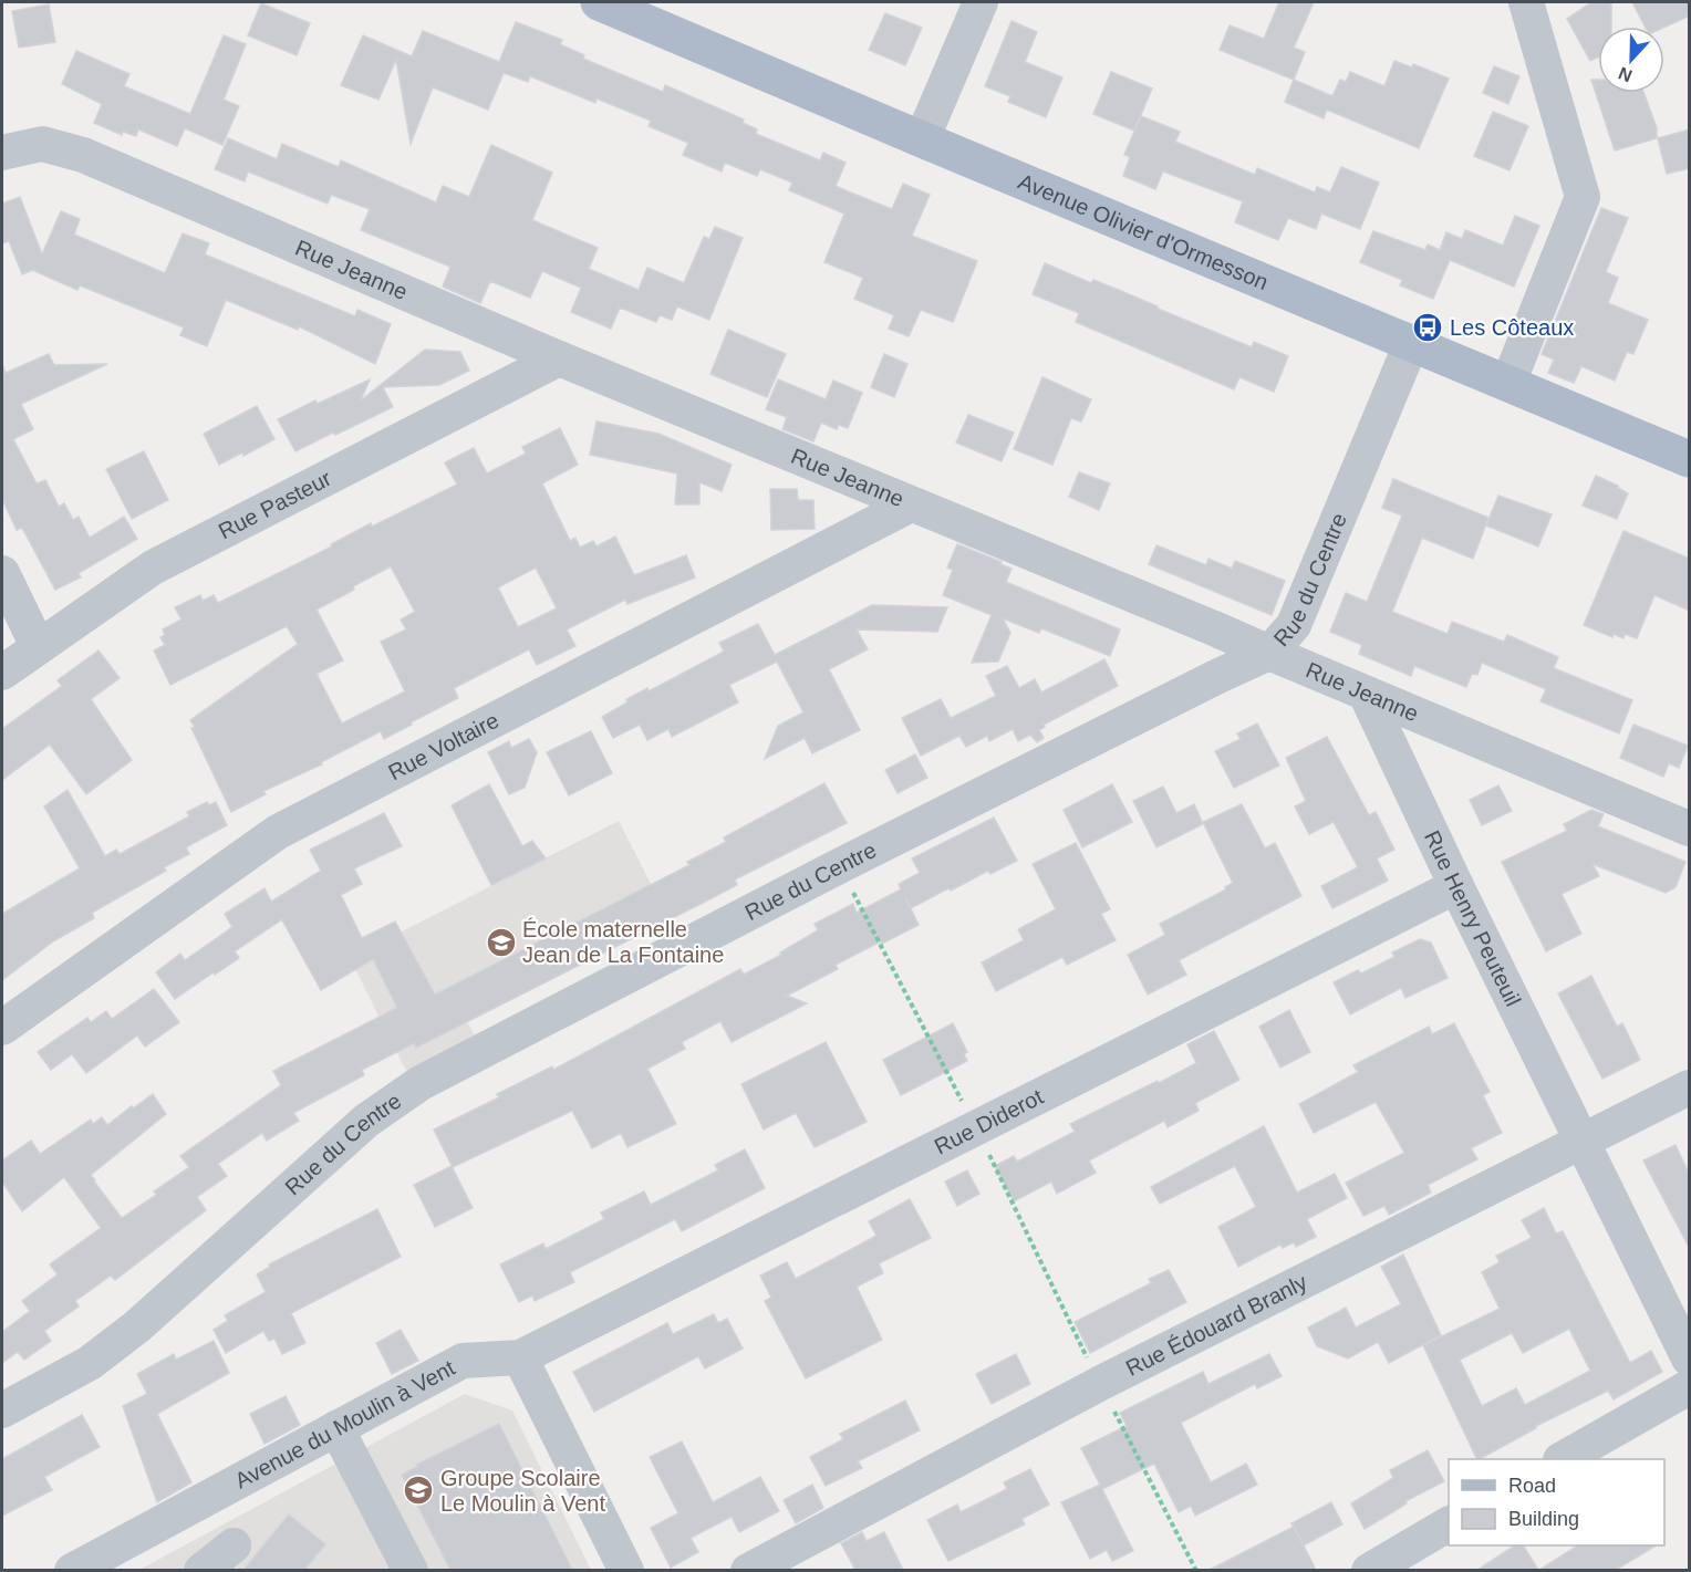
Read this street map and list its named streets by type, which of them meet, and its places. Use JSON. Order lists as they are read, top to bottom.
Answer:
{
  "streets": {
    "main road": ["Avenue Olivier d'Ormesson"],
    "street": [
      "Rue Jeanne",
      "Rue Pasteur",
      "Rue du Centre",
      "Rue Voltaire",
      "Rue Henry Peuteuil",
      "Rue Diderot",
      "Rue Édouard Branly",
      "Avenue du Moulin à Vent"
    ]
  },
  "crossings": [
    ["Avenue Olivier d'Ormesson", "Rue du Centre"],
    ["Rue Jeanne", "Rue Pasteur"],
    ["Rue Jeanne", "Rue du Centre"],
    ["Rue Jeanne", "Rue Voltaire"],
    ["Rue Jeanne", "Rue Henry Peuteuil"],
    ["Rue Henry Peuteuil", "Rue Diderot"],
    ["Rue Henry Peuteuil", "Rue Édouard Branly"],
    ["Rue Diderot", "Avenue du Moulin à Vent"]
  ],
  "places": {
    "bus stop": ["Les Côteaux"],
    "school or university": ["École maternelle Jean de La Fontaine", "Groupe Scolaire Le Moulin à Vent"]
  },
  "legend": ["Road", "Building"],
  "north": "bottom"
}
